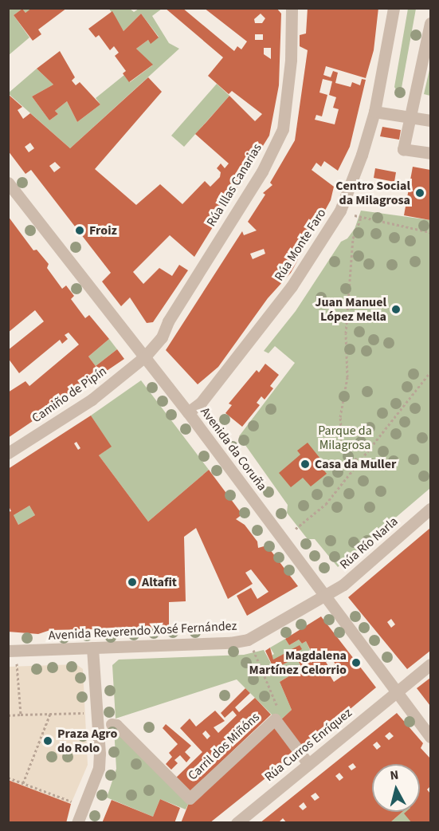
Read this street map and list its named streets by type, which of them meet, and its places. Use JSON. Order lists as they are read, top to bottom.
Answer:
{
  "streets": {
    "street": [
      "Rúa Illas Canarias",
      "Rúa Monte Faro",
      "Camiño de Pipín",
      "Avenida da Coruña",
      "Rúa Río Narla",
      "Avenida Reverendo Xosé Fernández",
      "Rúa Curros Enríquez",
      "Carril dos Miñóns"
    ]
  },
  "crossings": [
    ["Rúa Illas Canarias", "Camiño de Pipín"],
    ["Rúa Illas Canarias", "Avenida da Coruña"],
    ["Rúa Monte Faro", "Avenida da Coruña"],
    ["Camiño de Pipín", "Avenida da Coruña"],
    ["Avenida da Coruña", "Rúa Río Narla"],
    ["Avenida da Coruña", "Avenida Reverendo Xosé Fernández"],
    ["Avenida da Coruña", "Rúa Curros Enríquez"],
    ["Rúa Río Narla", "Avenida Reverendo Xosé Fernández"],
    ["Rúa Curros Enríquez", "Carril dos Miñóns"]
  ],
  "parks": ["Parque da Milagrosa"],
  "places": [
    "Centro Social da Milagrosa",
    "Froiz",
    "Juan Manuel López Mella",
    "Casa da Muller",
    "Altafit",
    "Magdalena Martínez Celorrio",
    "Praza Agro do Rolo"
  ],
  "north": "top"
}
